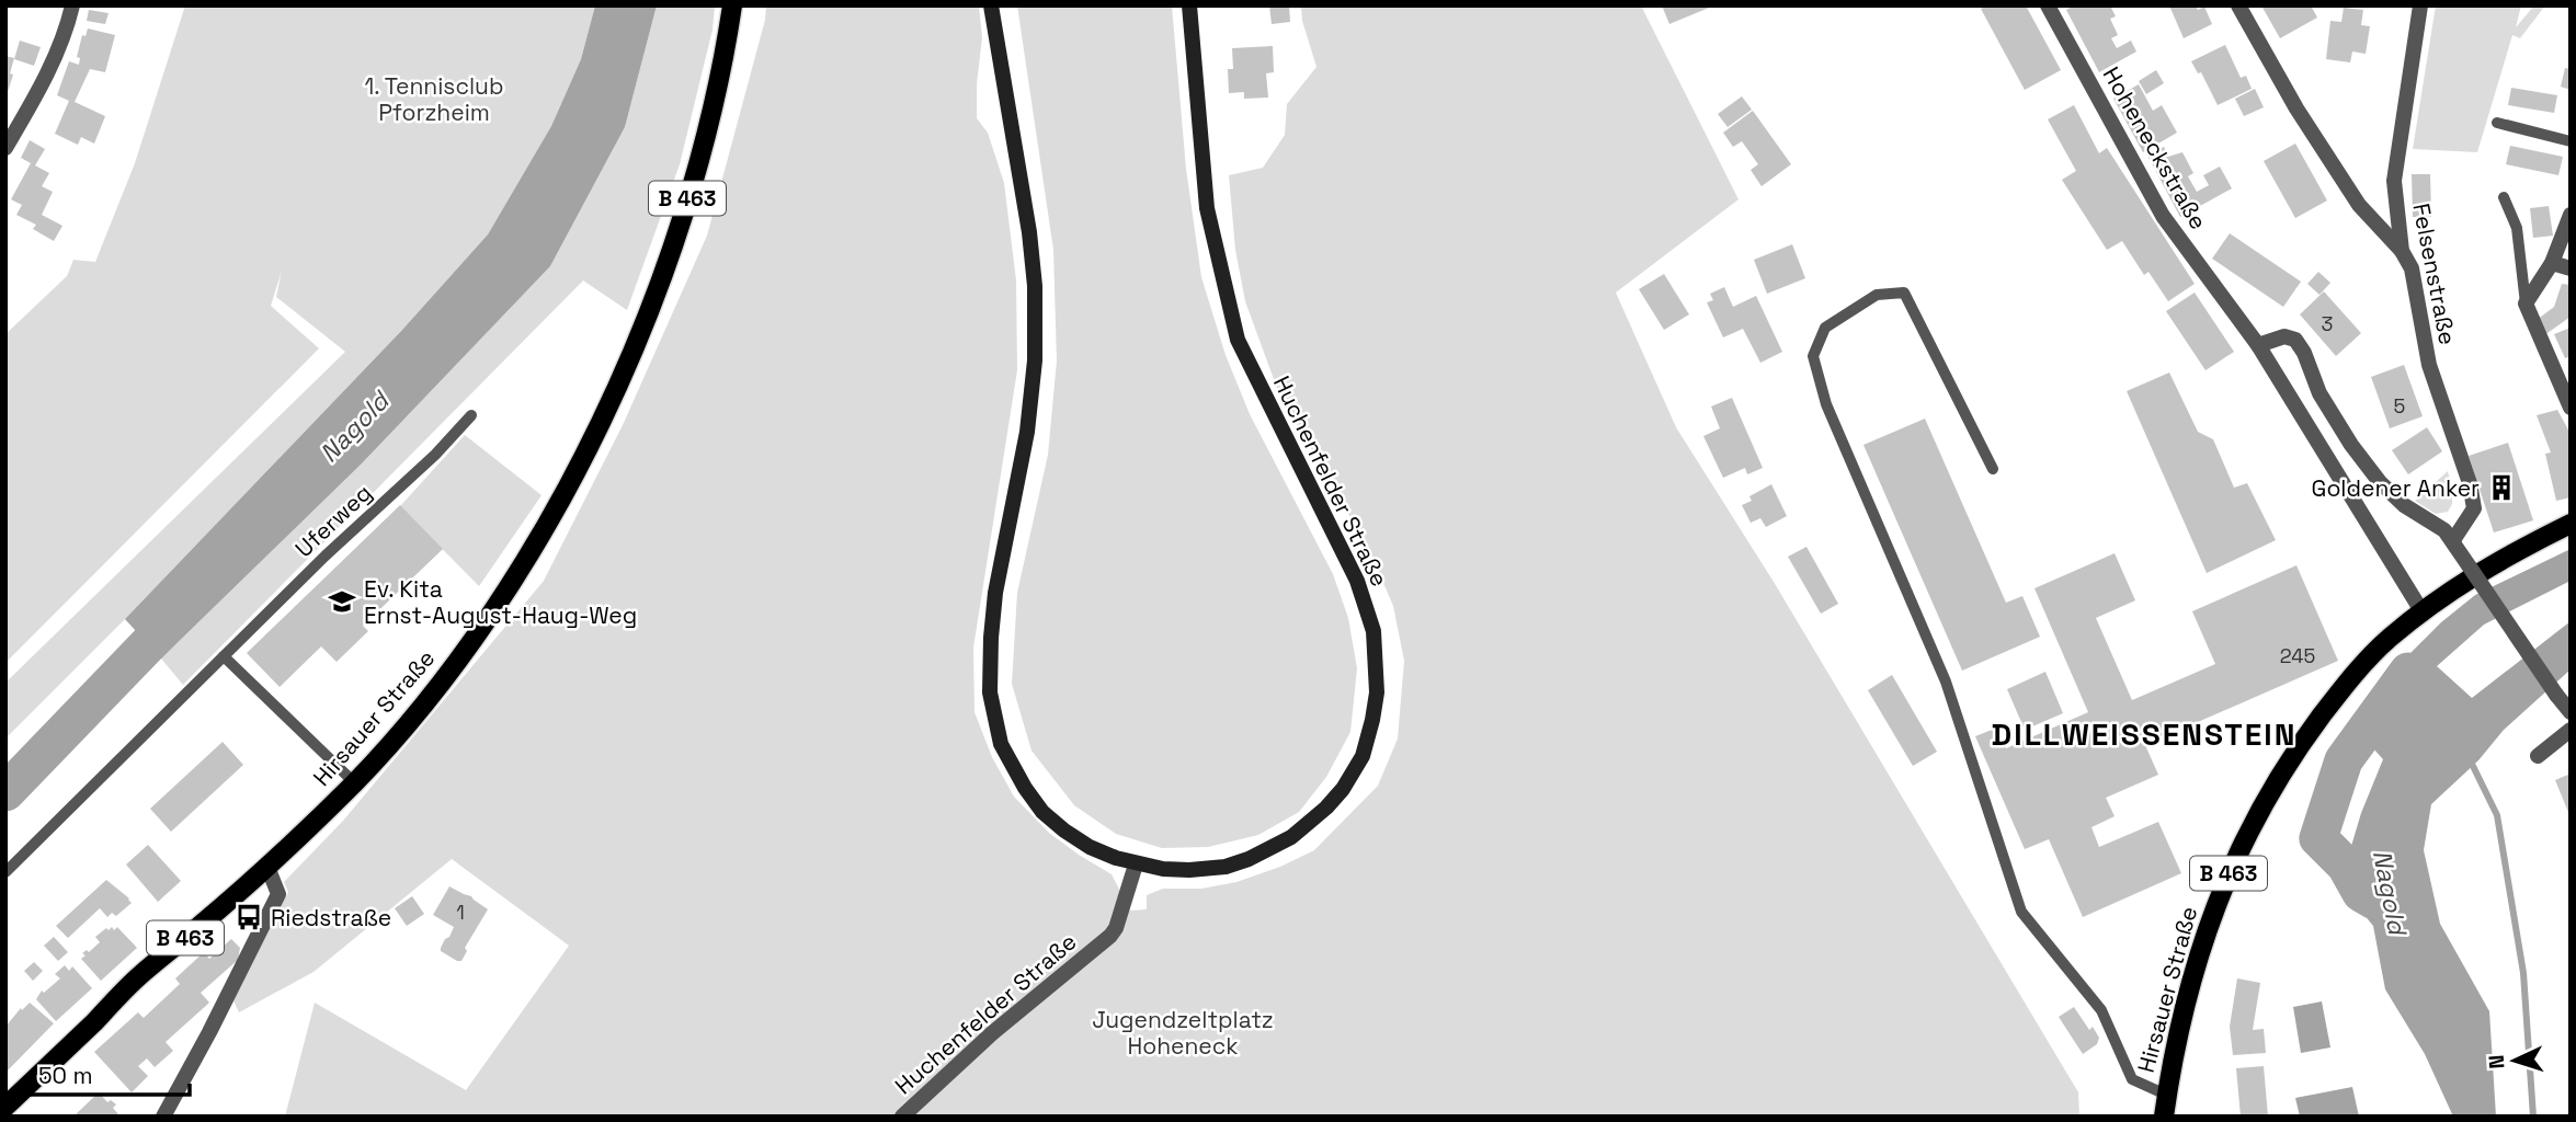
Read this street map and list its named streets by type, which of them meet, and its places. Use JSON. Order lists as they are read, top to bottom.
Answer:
{
  "streets": {
    "main road": ["B 463", "Huchenfelder Straße", "Hirsauer Straße"],
    "street": ["Hoheneckstraße", "Felsenstraße"],
    "lane": ["Uferweg"]
  },
  "crossings": [
    ["Hoheneckstraße", "Hirsauer Straße"]
  ],
  "districts": ["DILLWEISSENSTEIN"],
  "water": ["Nagold"],
  "parks": ["1. Tennisclub Pforzheim", "Jugendzeltplatz Hoheneck"],
  "places": {
    "building": ["Goldener Anker"],
    "school or university": ["Ev. Kita Ernst-August-Haug-Weg"],
    "bus stop": ["Riedstraße"]
  },
  "house_numbers": [
    "3",
    "5",
    "245",
    "1"
  ],
  "scale_bar": "50 m",
  "north": "left"
}
